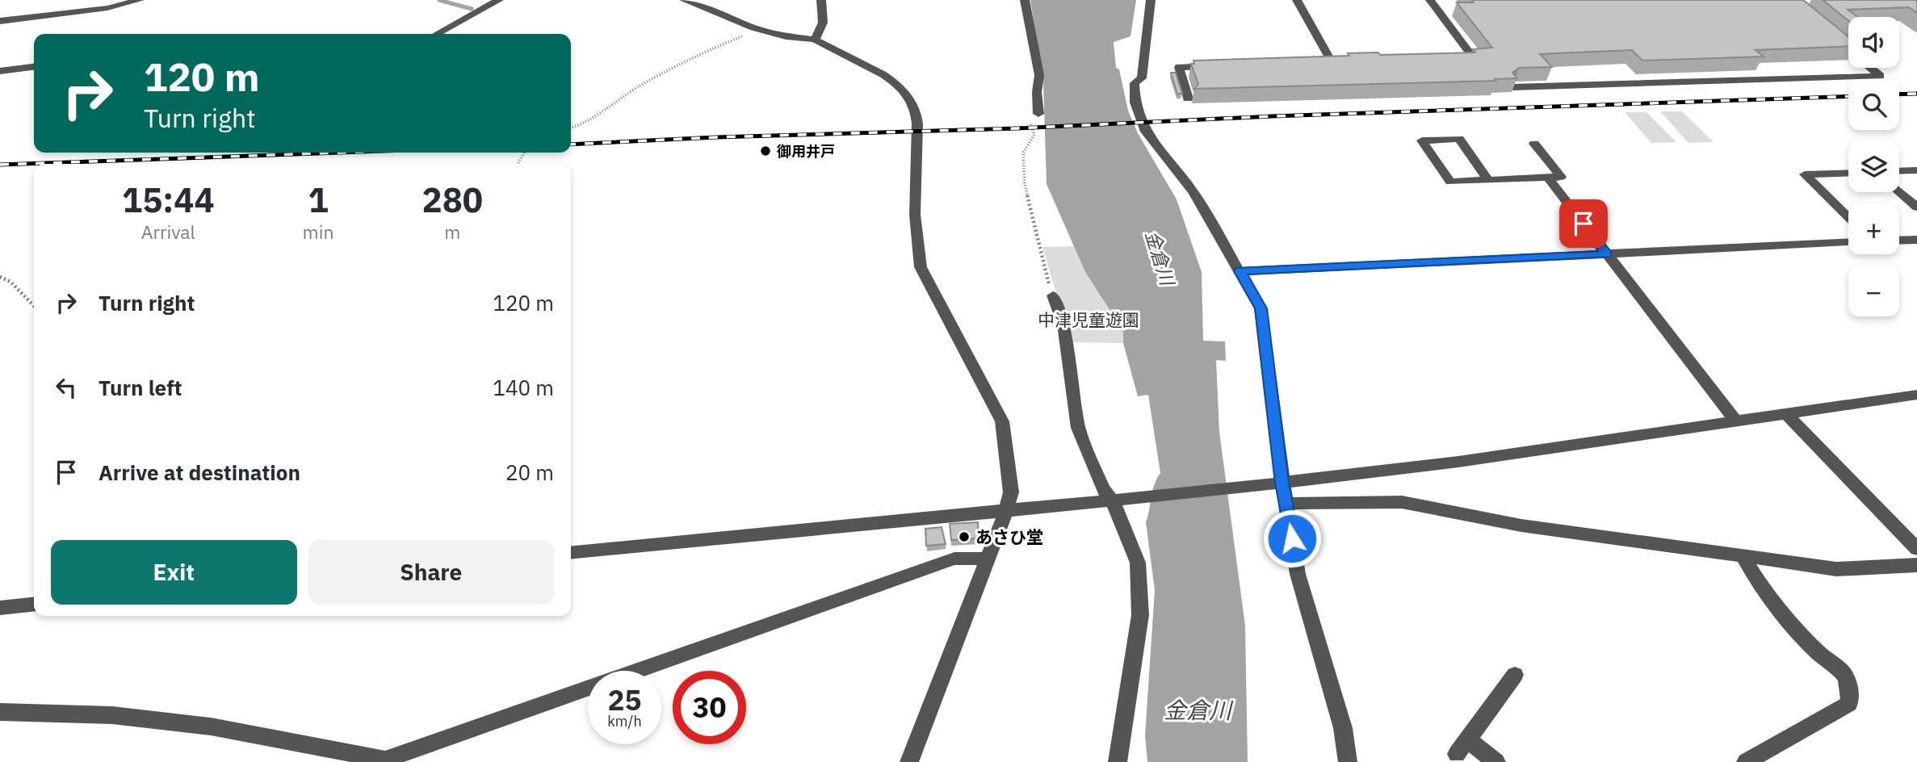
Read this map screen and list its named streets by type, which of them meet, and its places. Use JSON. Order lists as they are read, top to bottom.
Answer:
{
  "water": ["金倉川"],
  "parks": ["中津児童遊園"],
  "places": ["御用井戸", "あさひ堂"],
  "page": {
    "map_buttons": ["+", "−"],
    "turn": ["120 m", "Turn right"],
    "eta": [
      "15:44",
      "Arrival",
      "1",
      "min",
      "280",
      "m"
    ],
    "list": [
      {
        "name": "Turn right",
        "value": "120 m"
      },
      {
        "name": "Turn left",
        "value": "140 m"
      },
      {
        "name": "Arrive at destination",
        "value": "20 m"
      }
    ],
    "buttons": ["Exit", "Share"],
    "speed": "25 km/h",
    "limit": "30"
  }
}
